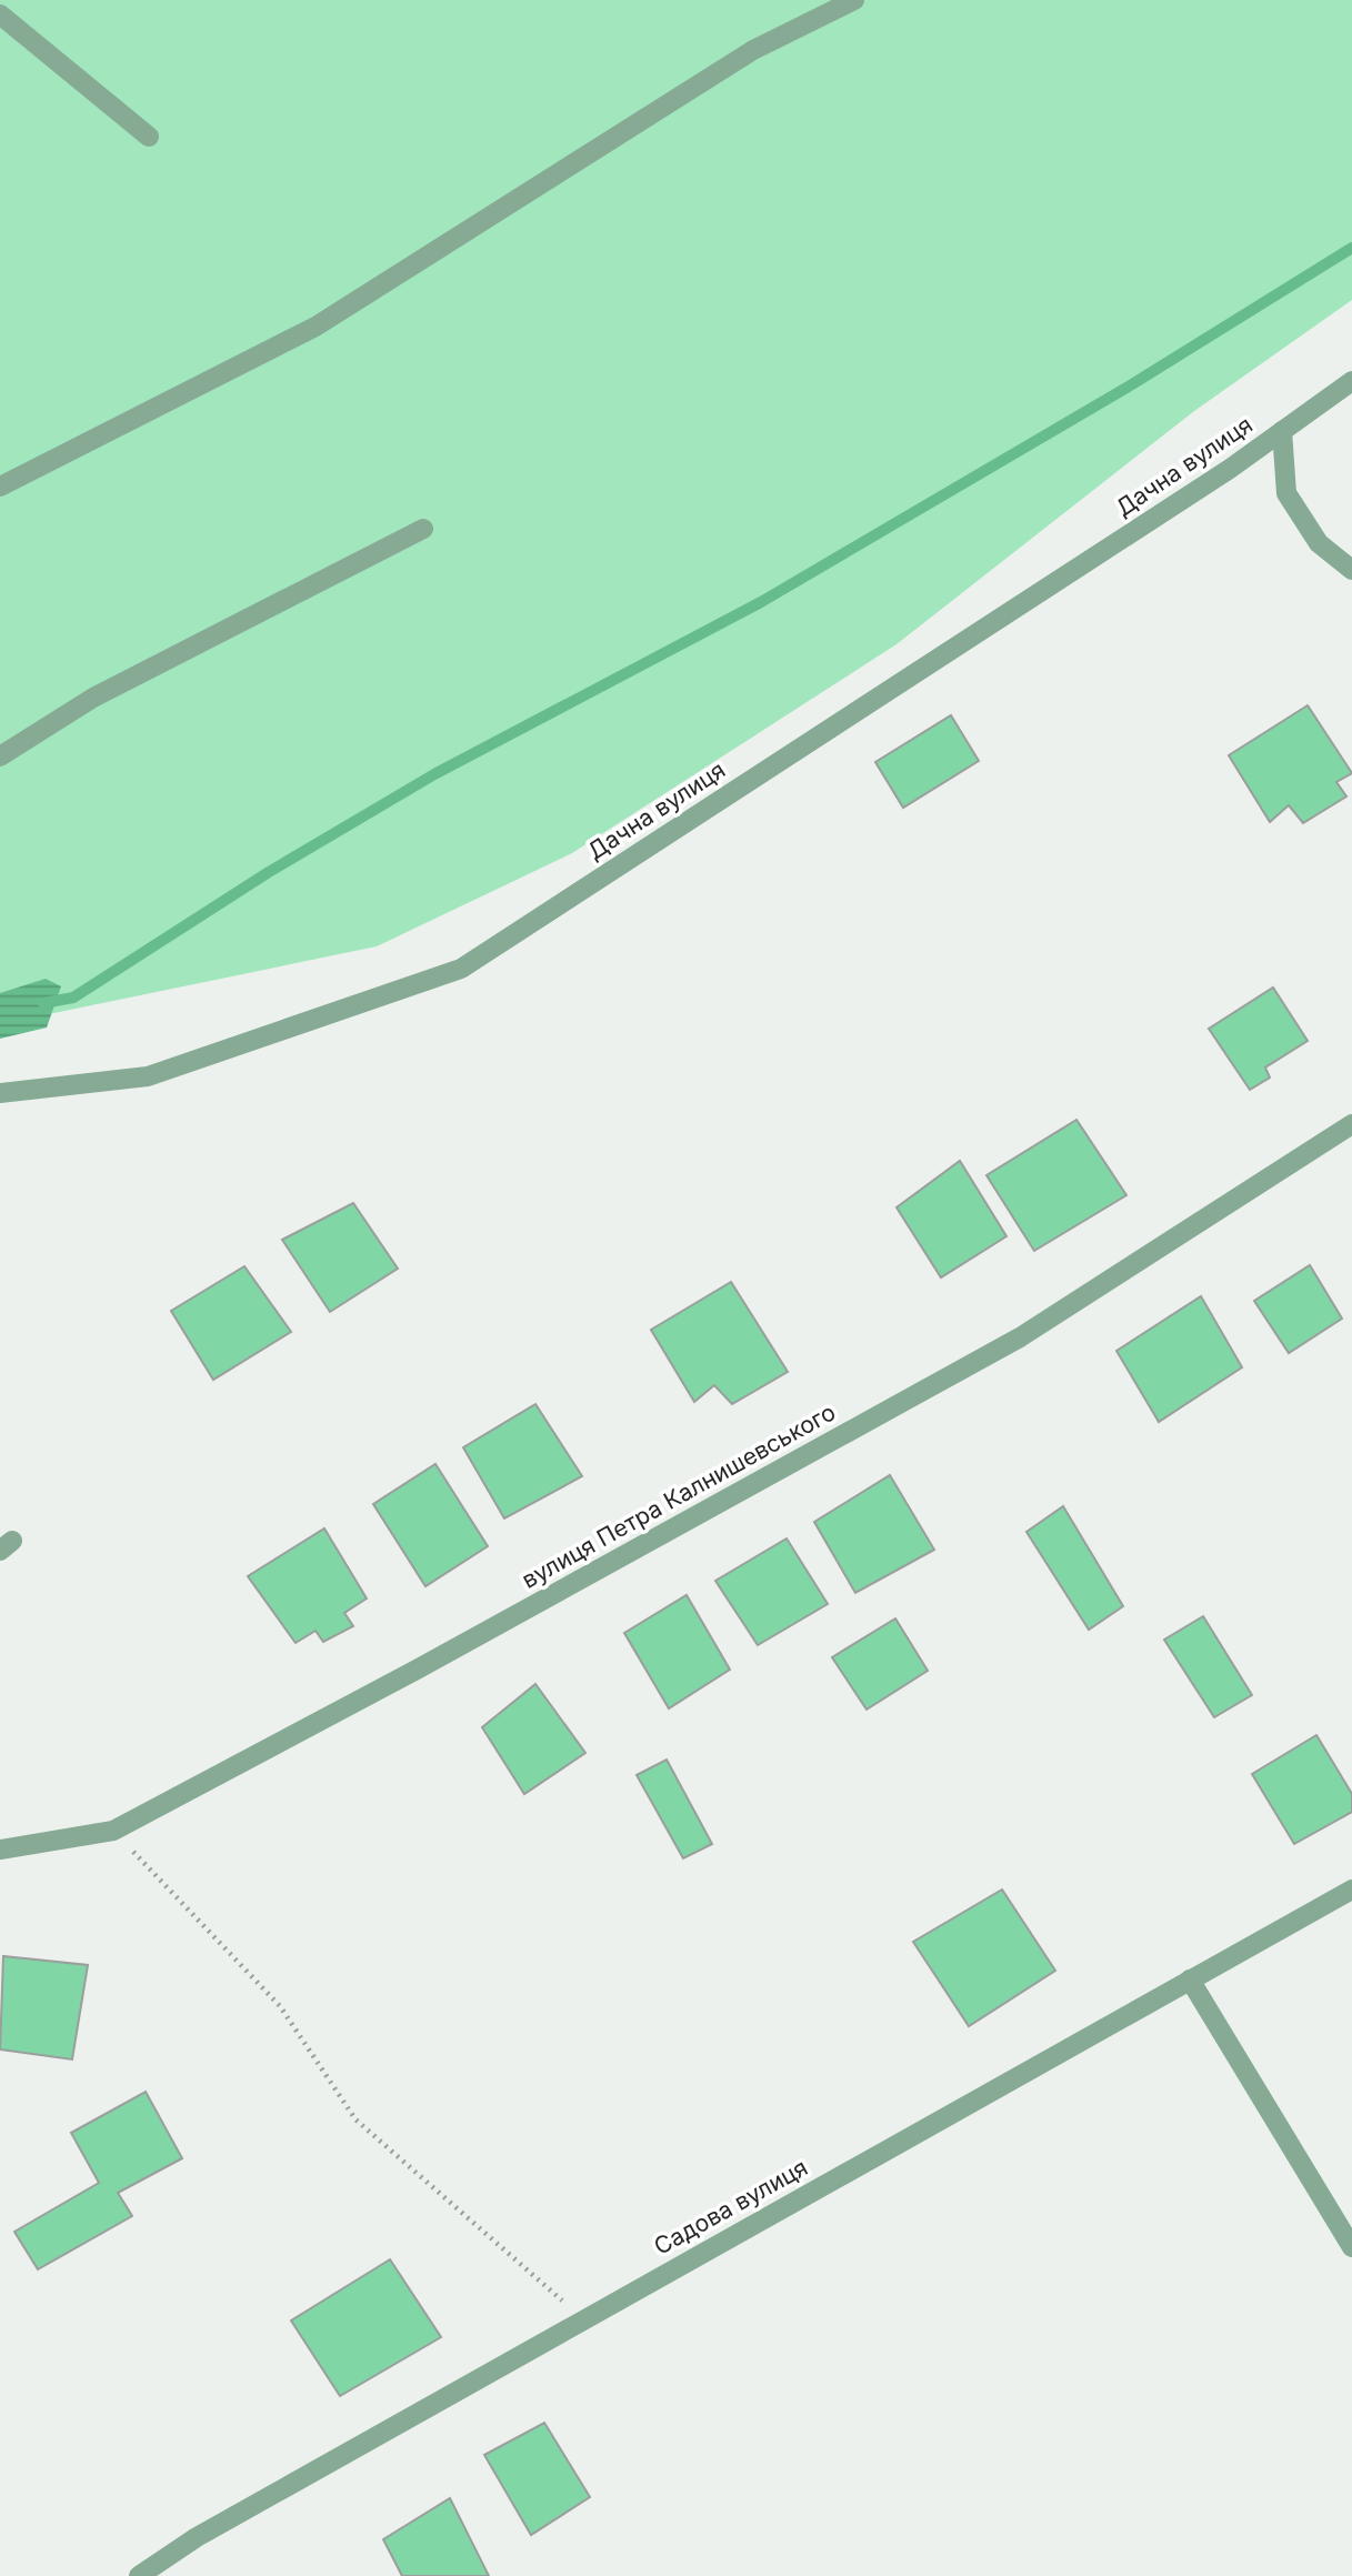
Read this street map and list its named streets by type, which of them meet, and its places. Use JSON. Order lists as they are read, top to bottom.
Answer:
{
  "streets": {
    "street": ["Дачна вулиця", "вулиця Петра Калнишевського", "Садова вулиця"]
  }
}
